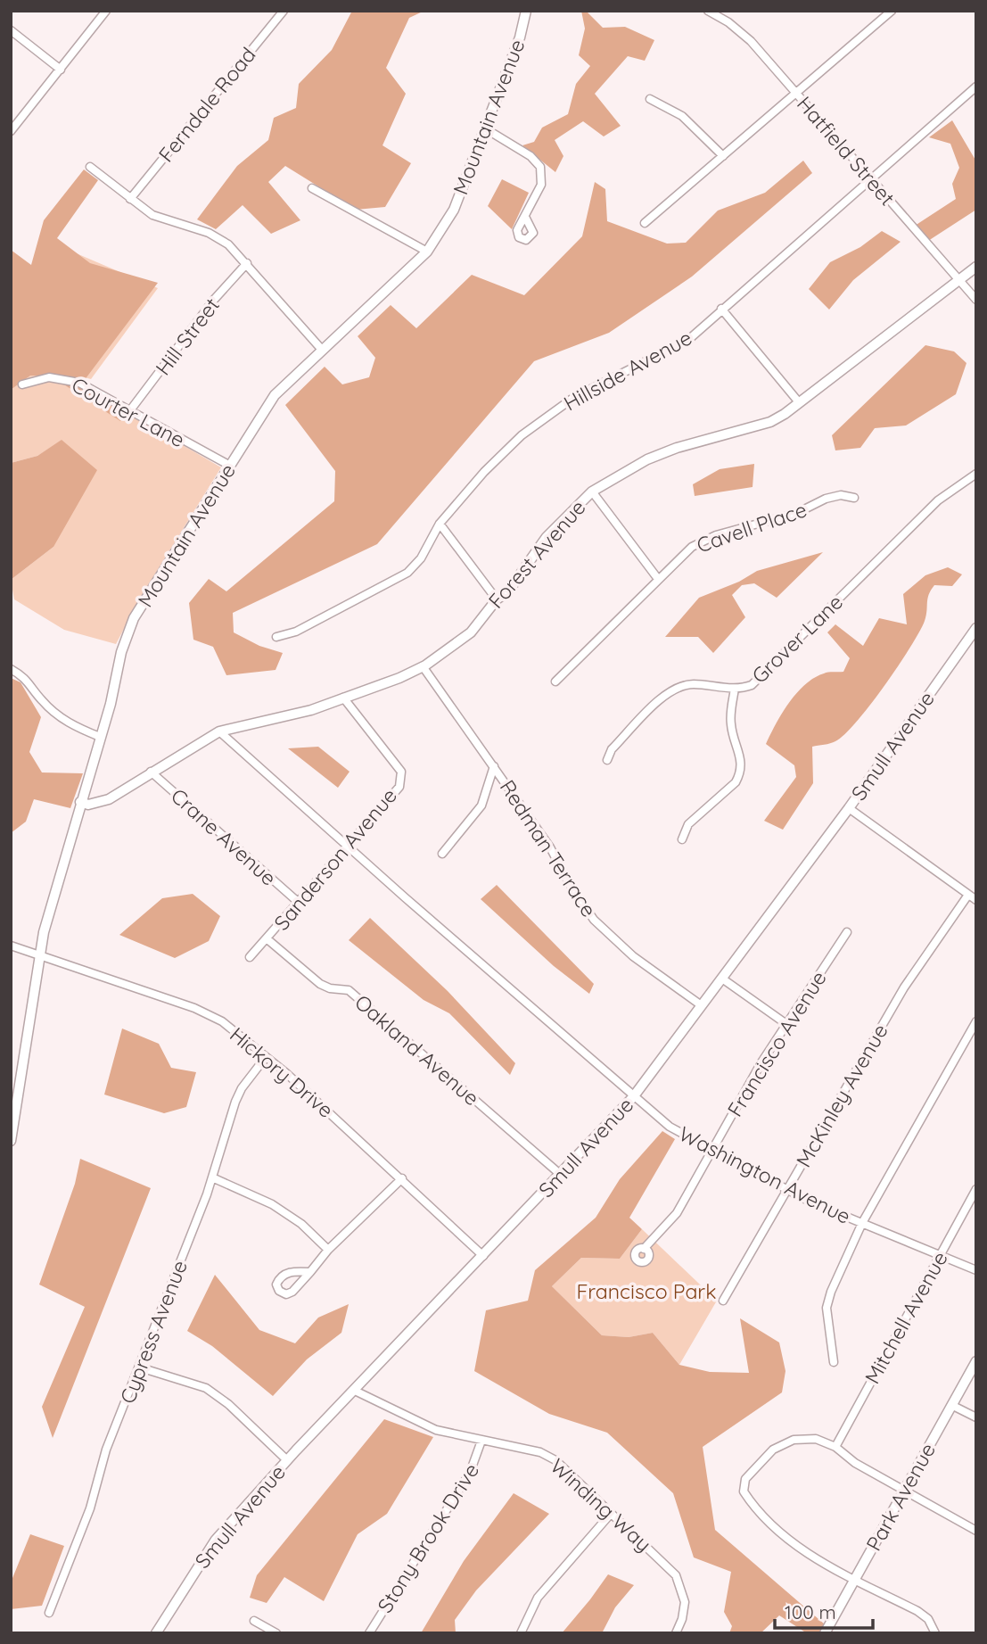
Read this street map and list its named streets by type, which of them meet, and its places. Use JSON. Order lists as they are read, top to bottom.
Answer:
{
  "streets": {
    "street": [
      "Ferndale Road",
      "Mountain Avenue",
      "Hatfield Street",
      "Hill Street",
      "Hillside Avenue",
      "Courter Lane",
      "Cavell Place",
      "Forest Avenue",
      "Grover Lane",
      "Smull Avenue",
      "Crane Avenue",
      "Redman Terrace",
      "Sanderson Avenue",
      "Francisco Avenue",
      "Oakland Avenue",
      "Hickory Drive",
      "McKinley Avenue",
      "Washington Avenue",
      "Mitchell Avenue",
      "Cypress Avenue",
      "Park Avenue",
      "Winding Way",
      "Stony Brook Drive"
    ]
  },
  "crossings": [
    ["Mountain Avenue", "Courter Lane"],
    ["Mountain Avenue", "Forest Avenue"],
    ["Mountain Avenue", "Hickory Drive"],
    ["Hatfield Street", "Hillside Avenue"],
    ["Hatfield Street", "Forest Avenue"],
    ["Hill Street", "Courter Lane"],
    ["Forest Avenue", "Crane Avenue"],
    ["Forest Avenue", "Redman Terrace"],
    ["Forest Avenue", "Sanderson Avenue"],
    ["Forest Avenue", "Washington Avenue"],
    ["Smull Avenue", "Redman Terrace"],
    ["Smull Avenue", "Oakland Avenue"],
    ["Smull Avenue", "Hickory Drive"],
    ["Smull Avenue", "Washington Avenue"],
    ["Smull Avenue", "Winding Way"],
    ["Crane Avenue", "Sanderson Avenue"],
    ["Sanderson Avenue", "Oakland Avenue"],
    ["Sanderson Avenue", "Washington Avenue"],
    ["Francisco Avenue", "Washington Avenue"],
    ["Hickory Drive", "Cypress Avenue"],
    ["McKinley Avenue", "Washington Avenue"],
    ["Washington Avenue", "Mitchell Avenue"],
    ["Winding Way", "Stony Brook Drive"]
  ],
  "parks": ["Francisco Park"],
  "scale_bar": "100 m"
}
